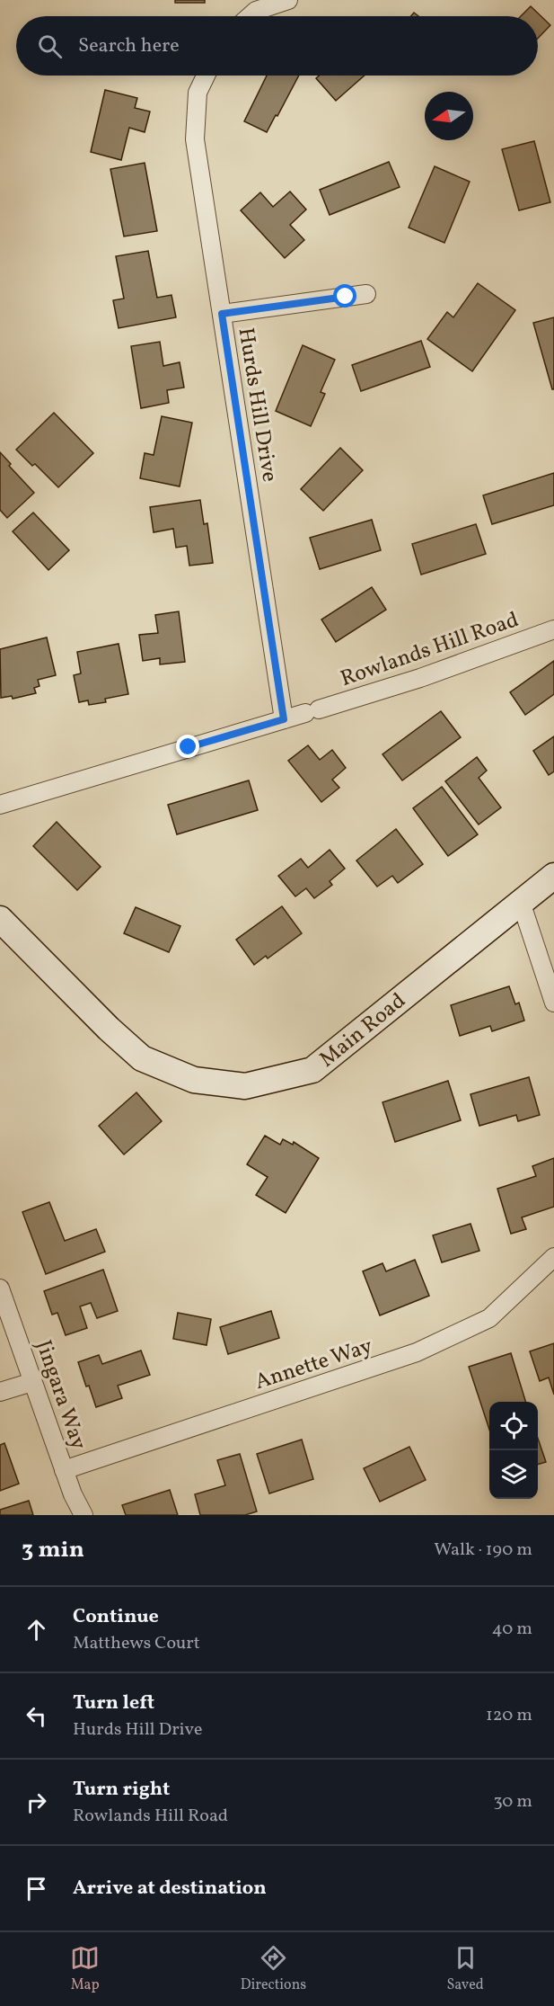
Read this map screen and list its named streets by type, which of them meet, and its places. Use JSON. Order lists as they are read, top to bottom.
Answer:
{
  "streets": {
    "main road": ["Main Road"],
    "street": [
      "Hurds Hill Drive",
      "Rowlands Hill Road",
      "Annette Way",
      "Jingara Way"
    ]
  },
  "crossings": [
    ["Hurds Hill Drive", "Rowlands Hill Road"],
    ["Annette Way", "Jingara Way"]
  ],
  "north": "left",
  "page": {
    "search": "Search here",
    "heading": ["3 min", "Walk · 190 m"],
    "list": [
      ["Continue", "Matthews Court", "40 m"],
      ["Turn left", "Hurds Hill Drive", "120 m"],
      ["Turn right", "Rowlands Hill Road", "30 m"],
      "Arrive at destination"
    ],
    "nav": ["Map", "Directions", "Saved"]
  }
}
